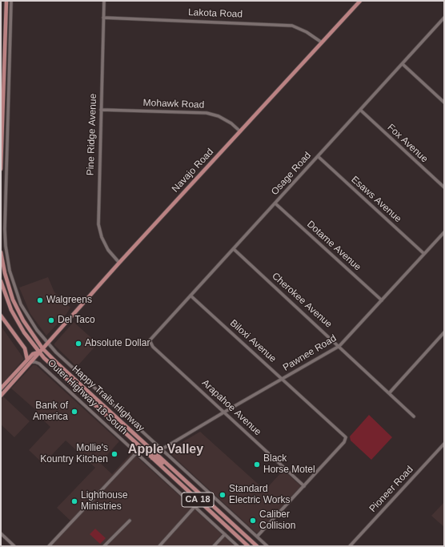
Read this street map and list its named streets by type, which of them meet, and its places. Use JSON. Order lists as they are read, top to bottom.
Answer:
{
  "streets": {
    "main road": ["Navajo Road", "Happy Trails Highway", "CA 18"],
    "street": [
      "Lakota Road",
      "Mohawk Road",
      "Pine Ridge Avenue",
      "Fox Avenue",
      "Osage Road",
      "Esaws Avenue",
      "Dotame Avenue",
      "Cherokee Avenue",
      "Biloxi Avenue",
      "Pawnee Road",
      "Outer Highway 18 South",
      "Arapahoe Avenue",
      "Pioneer Road"
    ]
  },
  "crossings": [
    ["Lakota Road", "Pine Ridge Avenue"],
    ["Lakota Road", "Navajo Road"],
    ["Mohawk Road", "Pine Ridge Avenue"],
    ["Mohawk Road", "Navajo Road"],
    ["Pine Ridge Avenue", "Navajo Road"],
    ["Fox Avenue", "Osage Road"],
    ["Navajo Road", "Happy Trails Highway"],
    ["Osage Road", "Esaws Avenue"],
    ["Osage Road", "Dotame Avenue"],
    ["Osage Road", "Cherokee Avenue"],
    ["Osage Road", "Biloxi Avenue"],
    ["Osage Road", "Arapahoe Avenue"],
    ["Esaws Avenue", "Pawnee Road"],
    ["Dotame Avenue", "Pawnee Road"],
    ["Cherokee Avenue", "Pawnee Road"],
    ["Biloxi Avenue", "Pawnee Road"],
    ["Biloxi Avenue", "Arapahoe Avenue"],
    ["Pawnee Road", "Happy Trails Highway"],
    ["Pawnee Road", "Arapahoe Avenue"]
  ],
  "districts": ["Apple Valley"],
  "places": [
    "Walgreens",
    "Del Taco",
    "Absolute Dollar",
    "Bank of America",
    "Mollie's Kountry Kitchen",
    "Black Horse Motel",
    "Standard Electric Works",
    "Lighthouse Ministries",
    "Caliber Collision"
  ]
}
